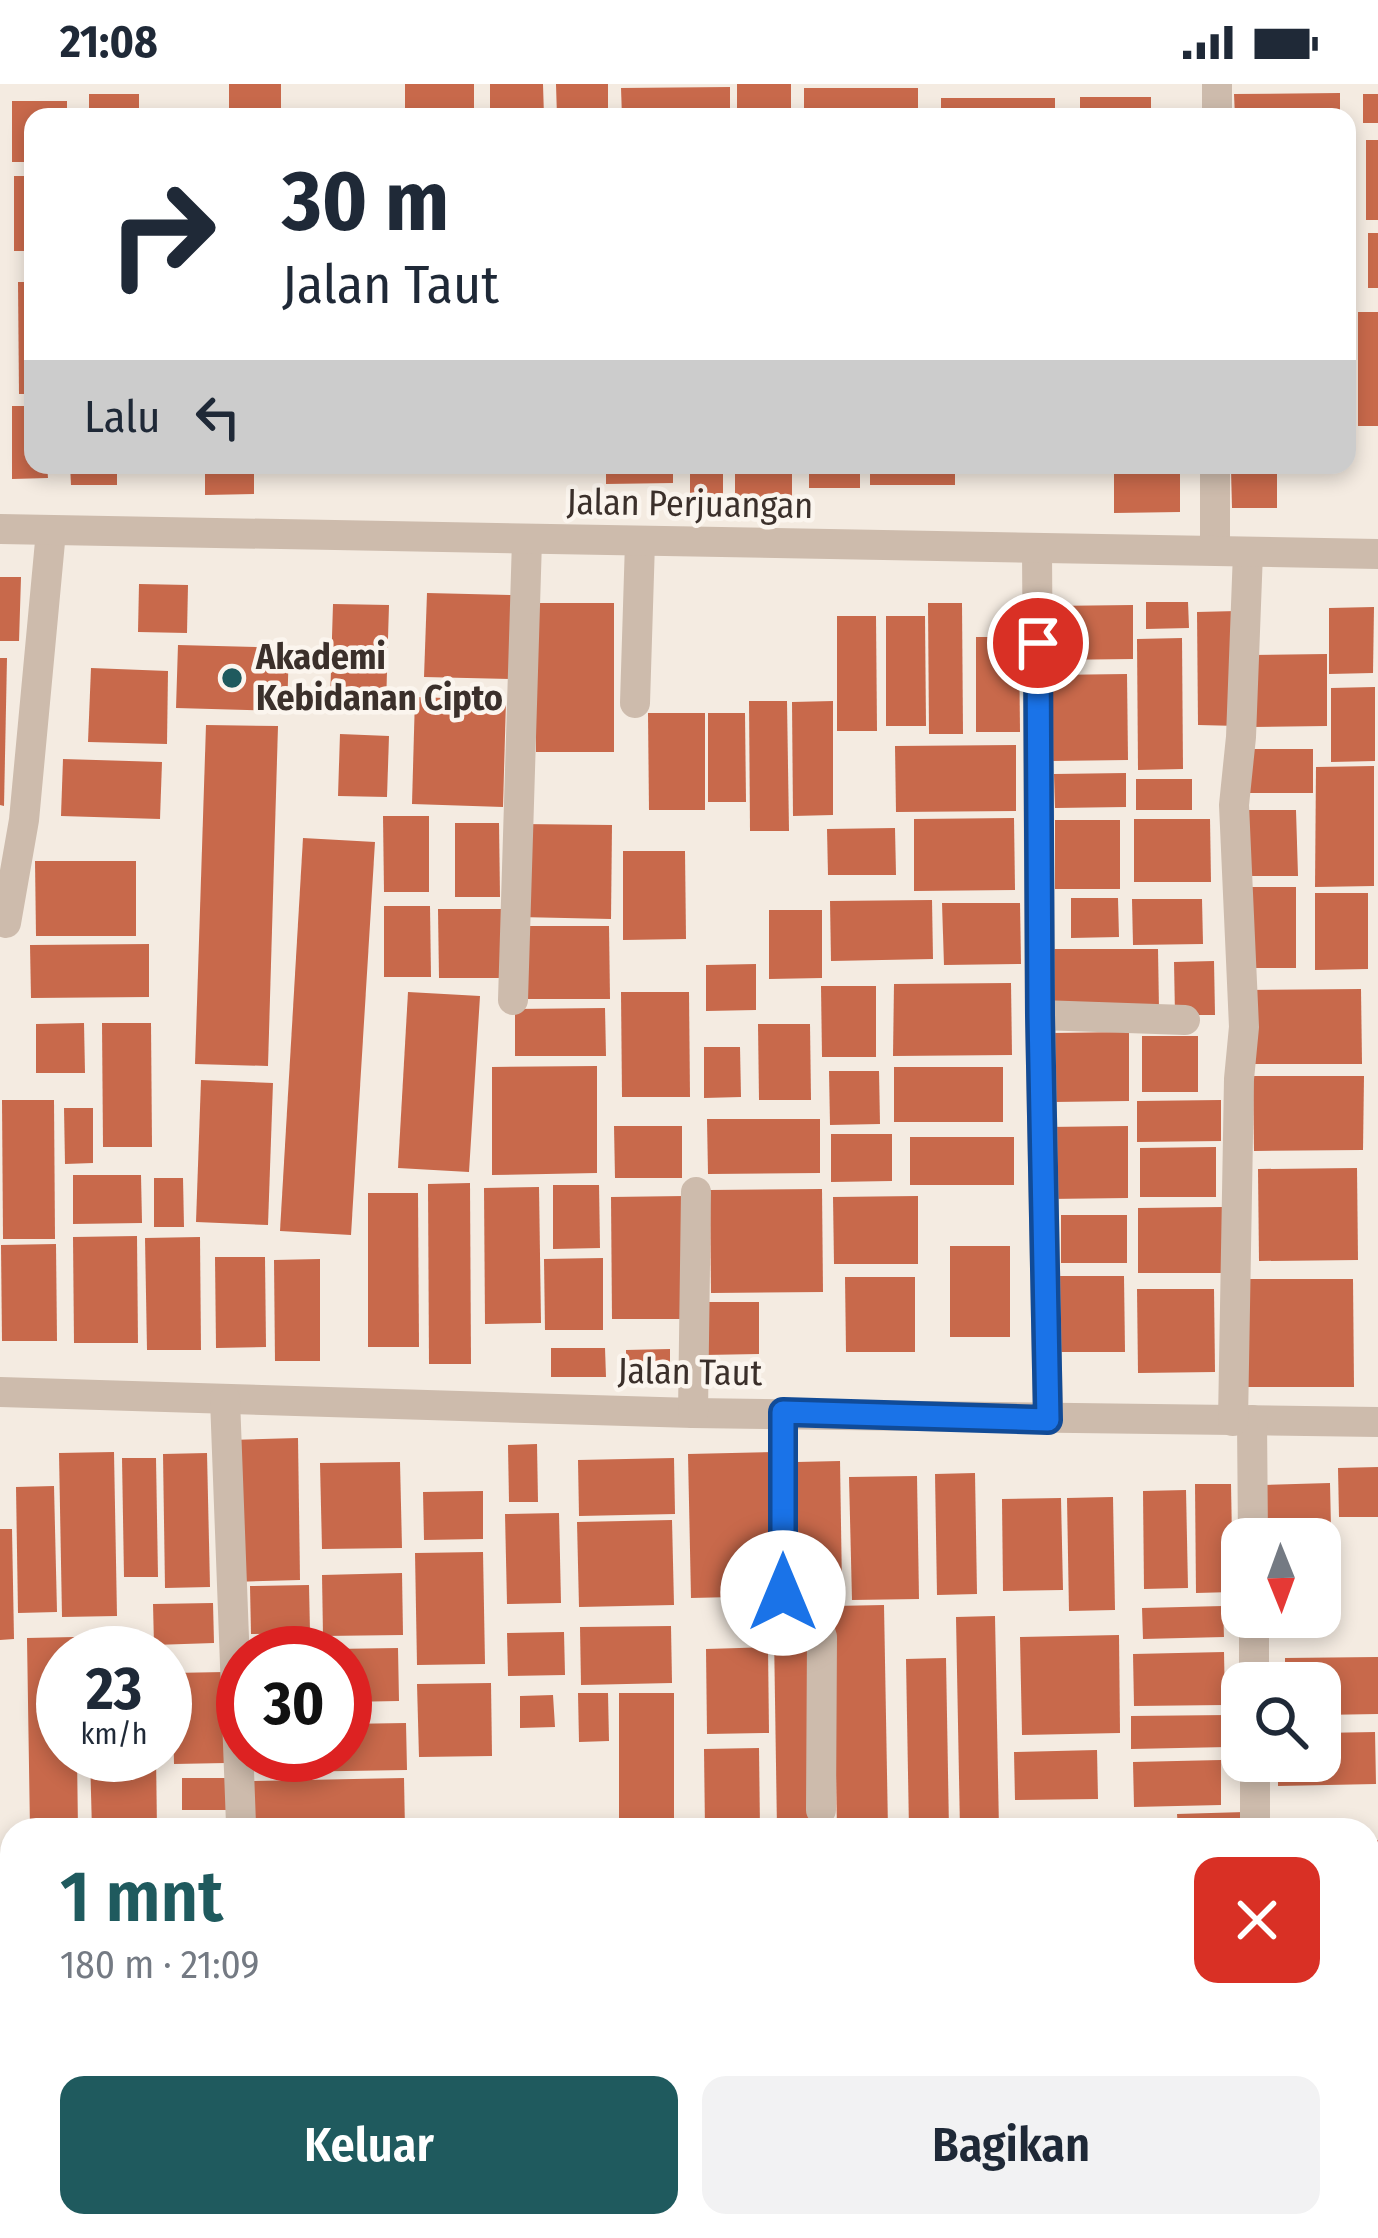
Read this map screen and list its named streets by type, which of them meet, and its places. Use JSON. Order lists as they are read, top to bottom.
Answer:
{
  "streets": {
    "street": ["Jalan Perjuangan", "Jalan Taut"]
  },
  "places": ["Akademi Kebidanan Cipto"],
  "north": "bottom",
  "page": {
    "status": "21:08",
    "turn": ["30 m", "Jalan Taut"],
    "then": "Lalu",
    "speed": "23 km/h",
    "limit": "30",
    "heading": ["1 mnt", "180 m · 21:09"],
    "buttons": ["Keluar", "Bagikan"]
  }
}
